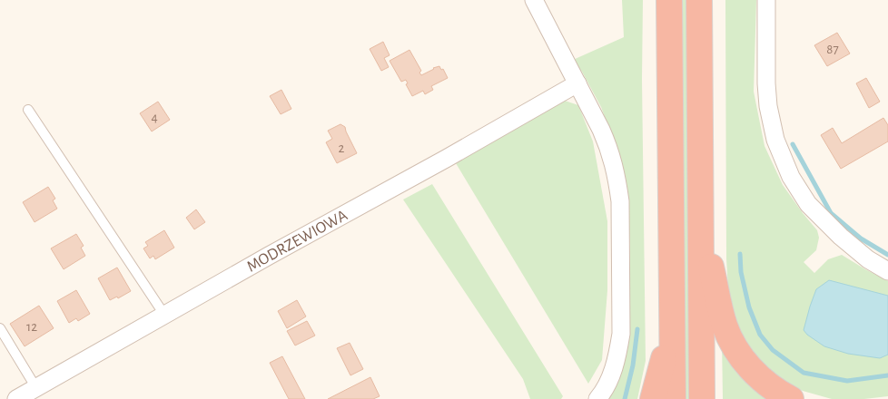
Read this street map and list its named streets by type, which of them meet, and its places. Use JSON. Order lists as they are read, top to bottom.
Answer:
{
  "streets": {
    "street": ["MODRZEWIOWA"]
  },
  "house_numbers": [
    "87",
    "4",
    "2",
    "12"
  ]
}
